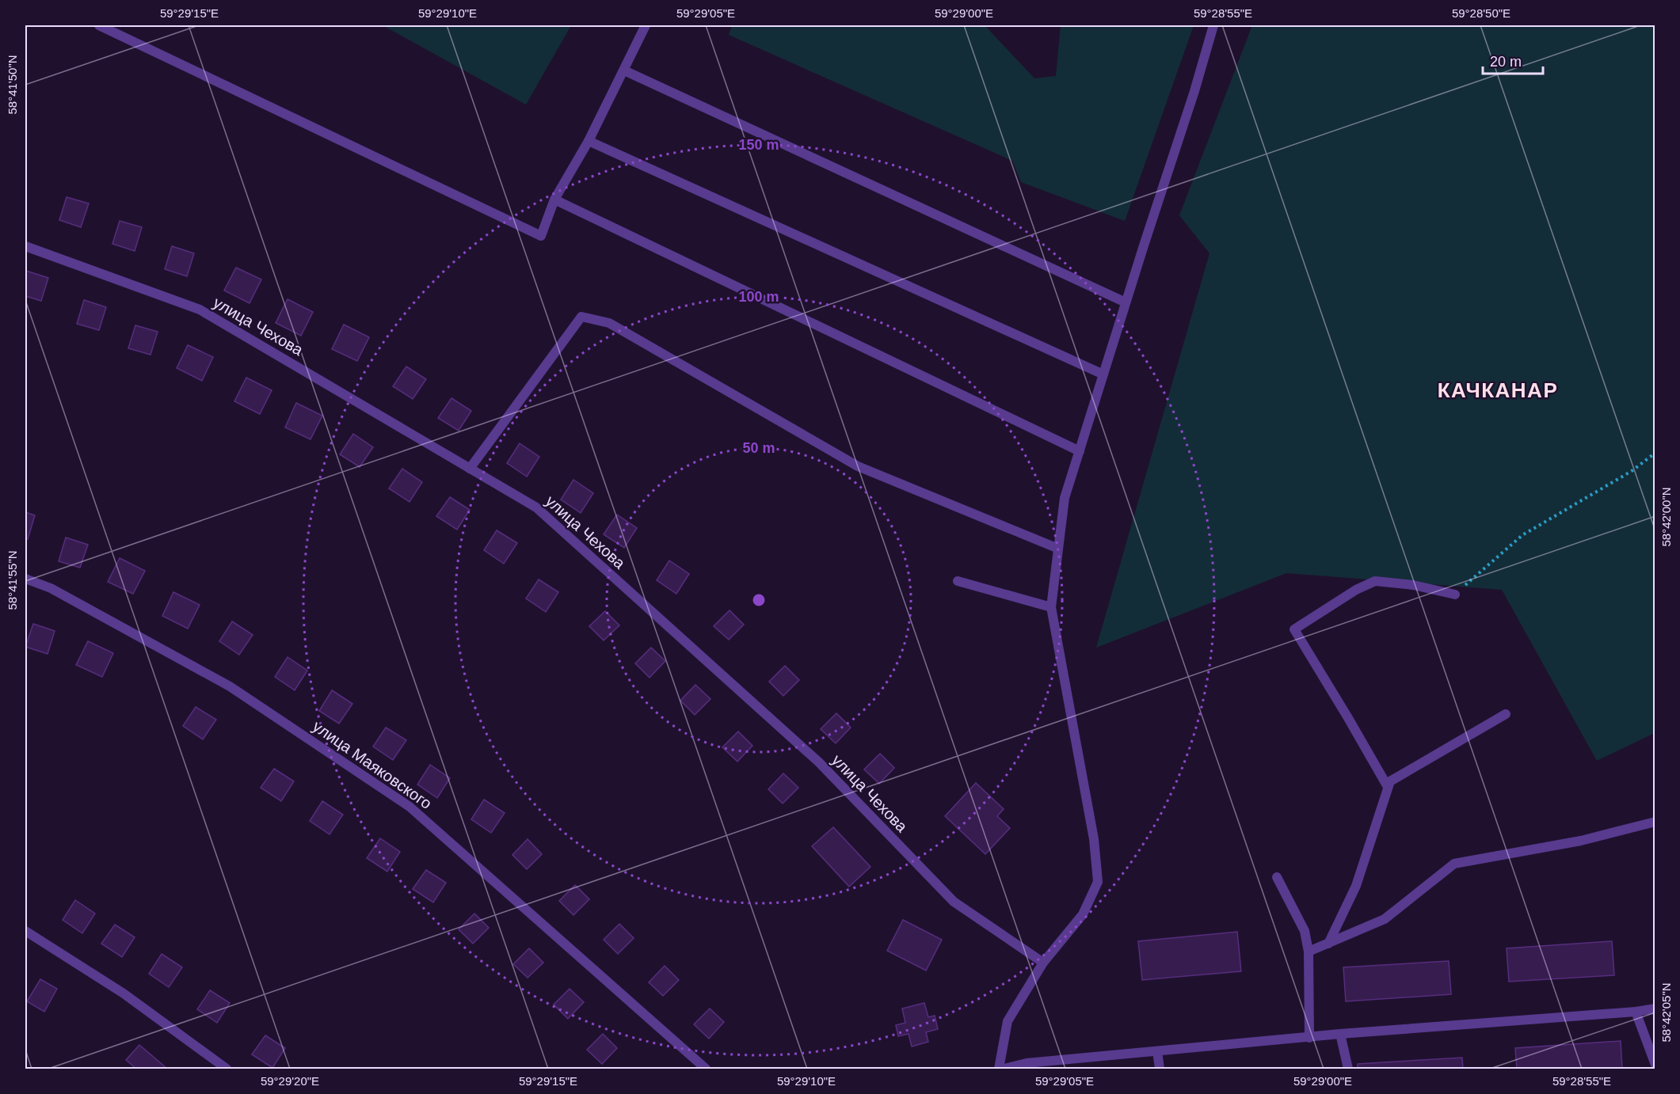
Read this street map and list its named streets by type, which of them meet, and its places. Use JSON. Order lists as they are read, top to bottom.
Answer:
{
  "streets": {
    "street": ["улица Чехова", "улица Маяковского"]
  },
  "districts": ["КАЧКАНАР"],
  "scale_bar": "20 m",
  "coordinates": [
    "59°29'15\"E",
    "59°29'10\"E",
    "59°29'05\"E",
    "59°29'00\"E",
    "59°28'55\"E",
    "59°28'50\"E",
    "58°41'50\"N",
    "58°42'00\"N",
    "58°41'55\"N",
    "58°42'05\"N",
    "59°29'20\"E"
  ],
  "rings": ["150 m", "100 m", "50 m"]
}
